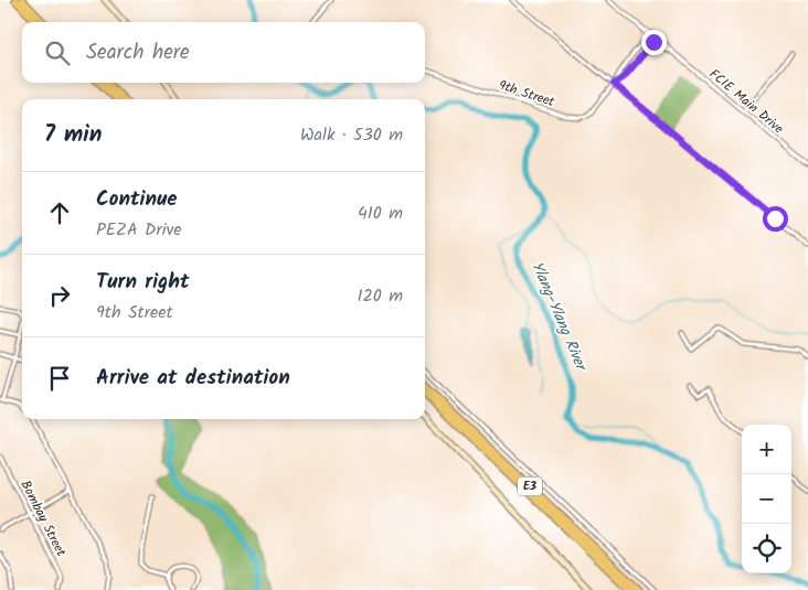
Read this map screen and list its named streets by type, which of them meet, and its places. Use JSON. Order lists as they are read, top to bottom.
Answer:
{
  "streets": {
    "highway": ["E3"],
    "street": ["9th Street", "FCIE Main Drive", "Bombay Street"]
  },
  "crossings": [
    ["9th Street", "FCIE Main Drive"]
  ],
  "water": ["Ylang-Ylang River"],
  "page": {
    "search": "Search here",
    "heading": ["7 min", "Walk · 530 m"],
    "list": [
      ["Continue", "PEZA Drive", "410 m"],
      ["Turn right", "9th Street", "120 m"],
      "Arrive at destination"
    ],
    "map_buttons": ["+", "−"]
  }
}
